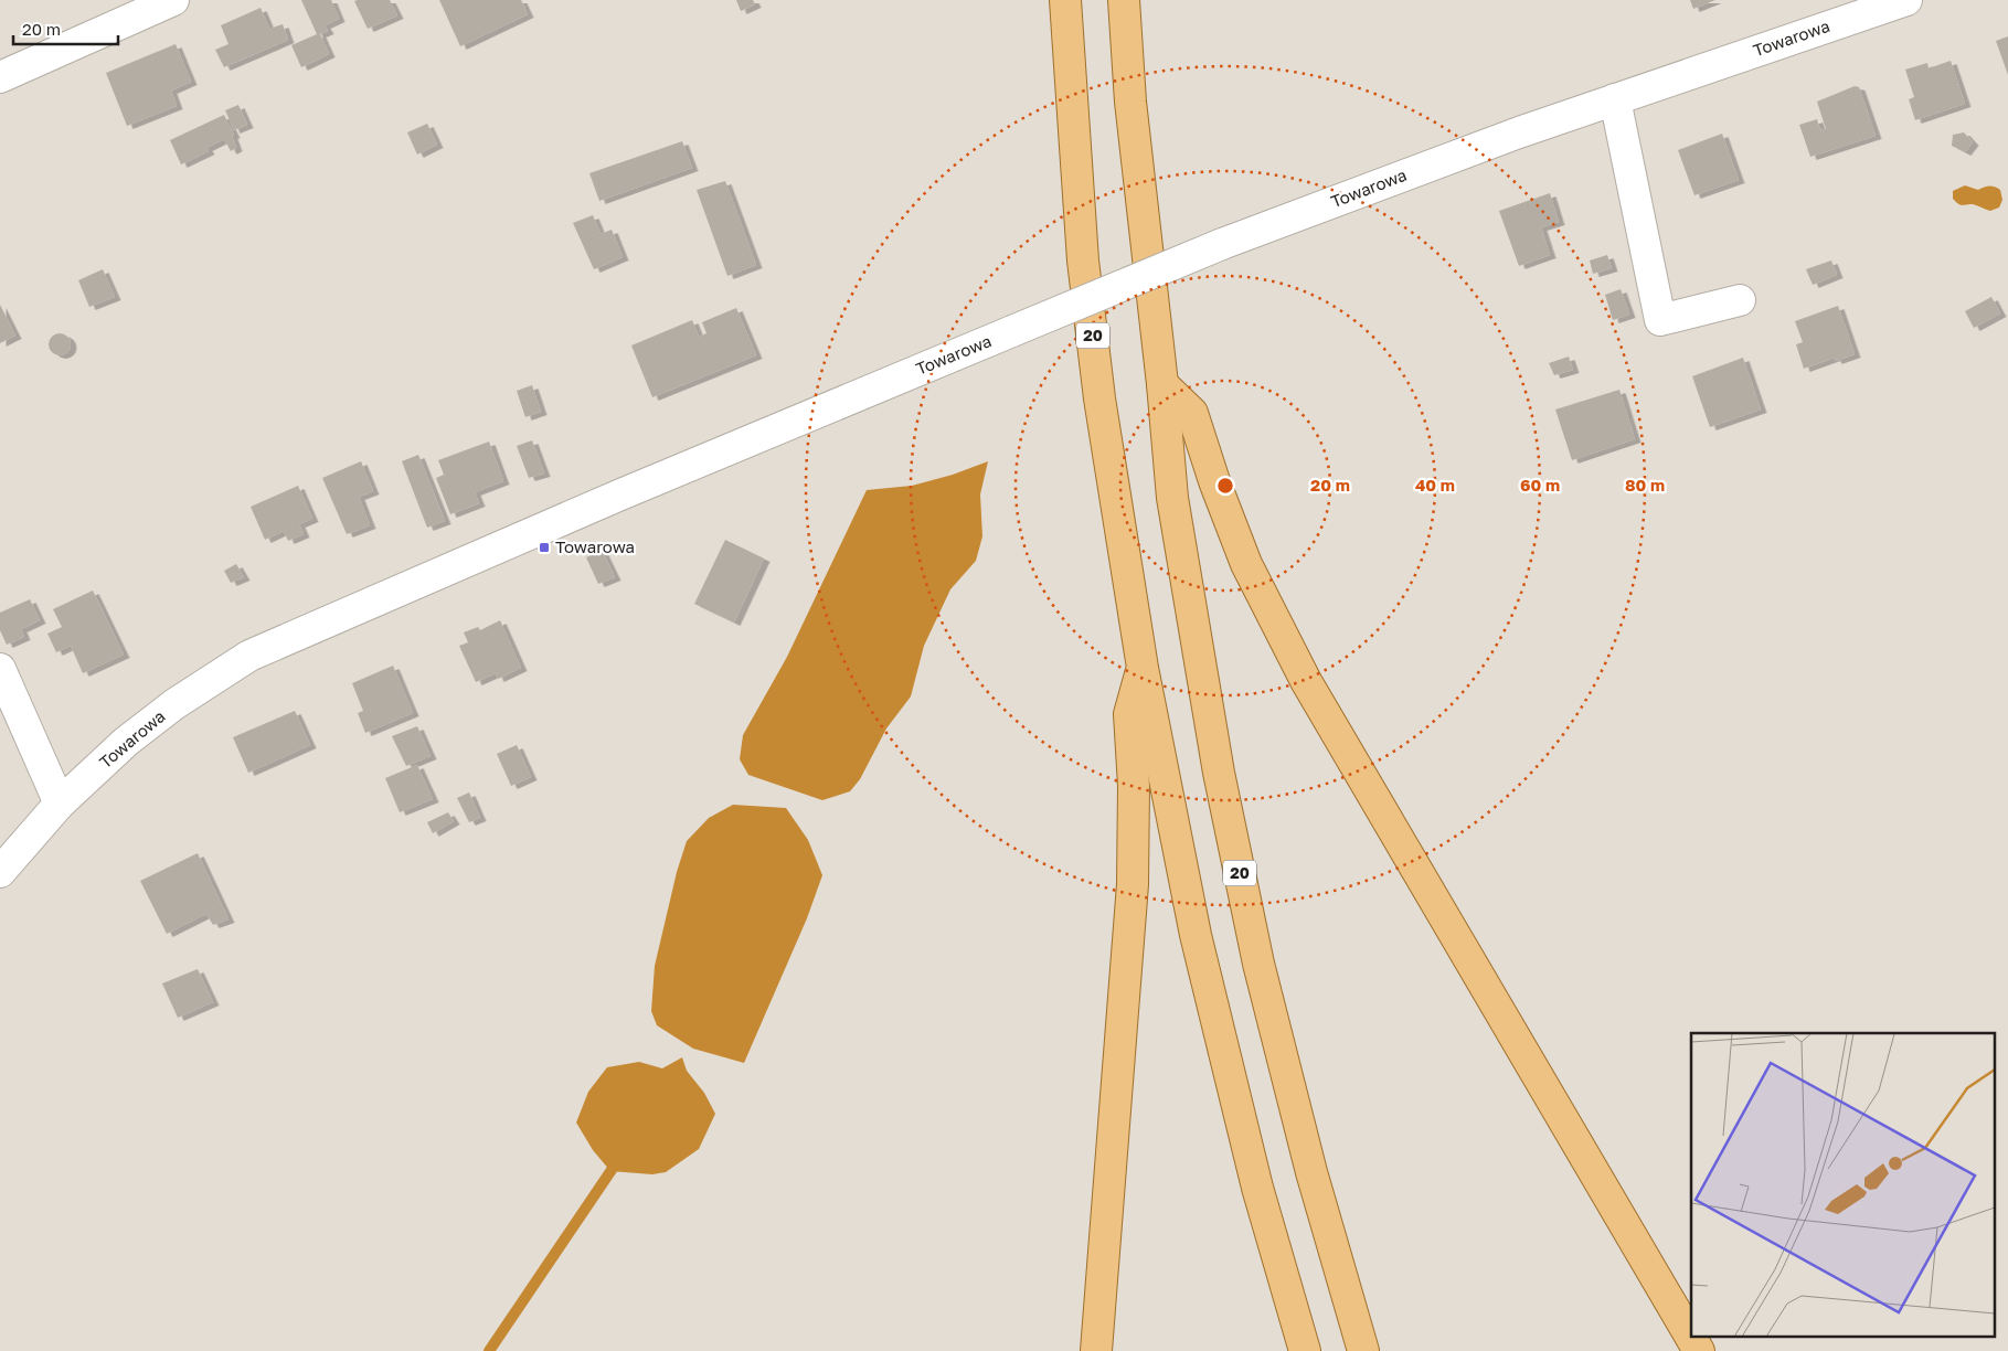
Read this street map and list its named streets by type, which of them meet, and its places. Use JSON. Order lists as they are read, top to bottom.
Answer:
{
  "streets": {
    "main road": ["20"],
    "street": ["Towarowa"]
  },
  "places": {
    "transit": ["Towarowa"]
  },
  "scale_bar": "20 m",
  "rings": [
    "20 m",
    "40 m",
    "60 m",
    "80 m"
  ]
}
